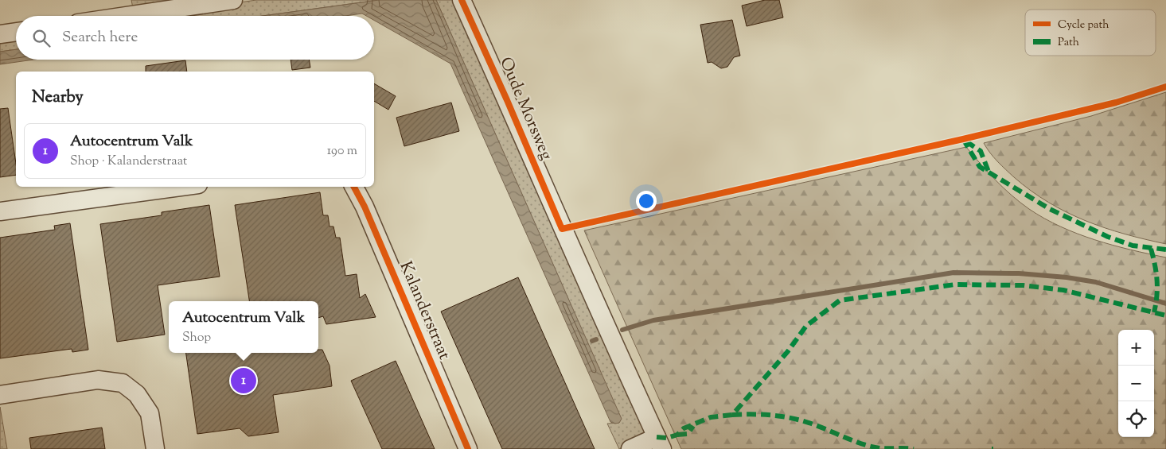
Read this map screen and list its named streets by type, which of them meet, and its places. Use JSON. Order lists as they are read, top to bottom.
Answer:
{
  "streets": {
    "street": ["Oude Morsweg", "Kalanderstraat"]
  },
  "legend": ["Cycle path", "Path"],
  "page": {
    "search": "Search here",
    "heading": "Nearby",
    "list": [
      {
        "mark": "1",
        "name": "Autocentrum Valk",
        "note": "Shop · Kalanderstraat",
        "value": "190 m"
      }
    ],
    "popup": ["Autocentrum Valk", "Shop"],
    "map_buttons": ["+", "−"],
    "pins": "1"
  }
}
